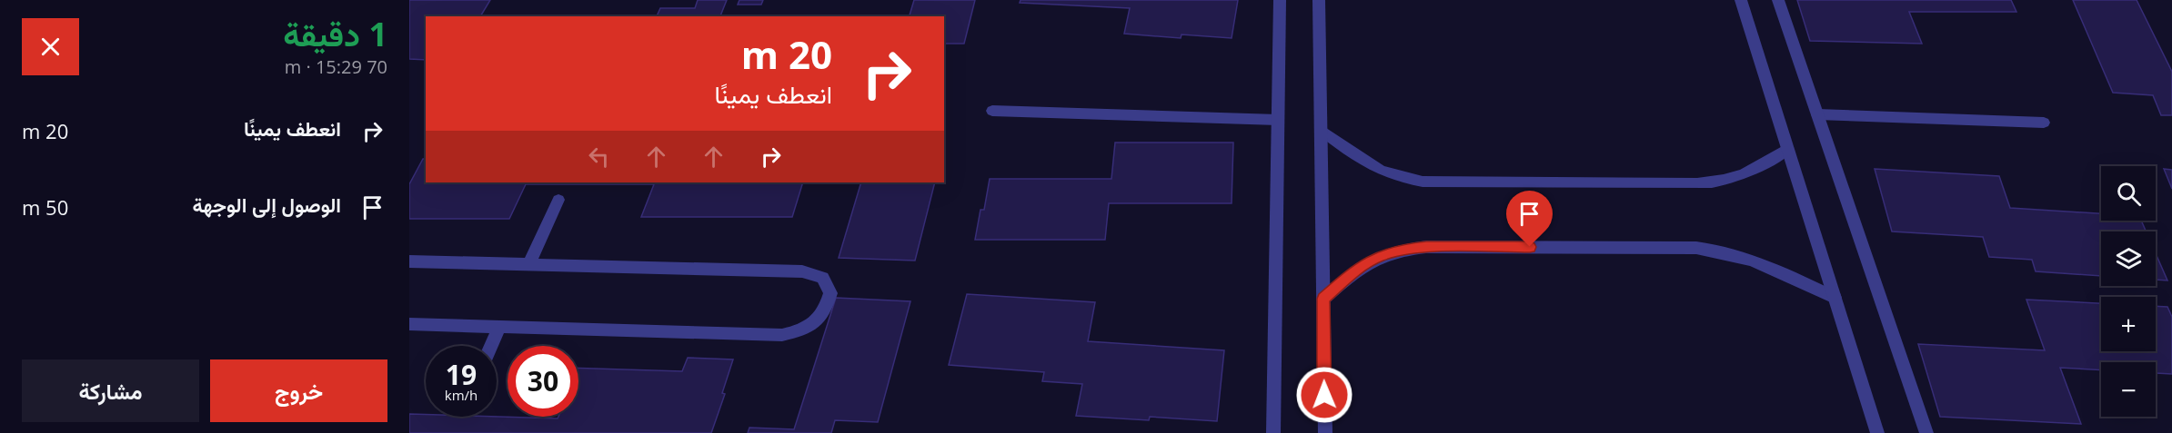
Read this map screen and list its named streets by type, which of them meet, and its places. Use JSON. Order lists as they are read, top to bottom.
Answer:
{
  "page": {
    "heading": ["1 دقيقة", "70 m · 15:29"],
    "turn": ["20 m", "انعطف يمينًا"],
    "list": [
      {
        "name": "انعطف يمينًا",
        "value": "20 m"
      },
      {
        "name": "الوصول إلى الوجهة",
        "value": "50 m"
      }
    ],
    "map_buttons": ["+", "−"],
    "speed": "19 km/h",
    "limit": "30",
    "buttons": ["خروج", "مشاركة"]
  }
}
